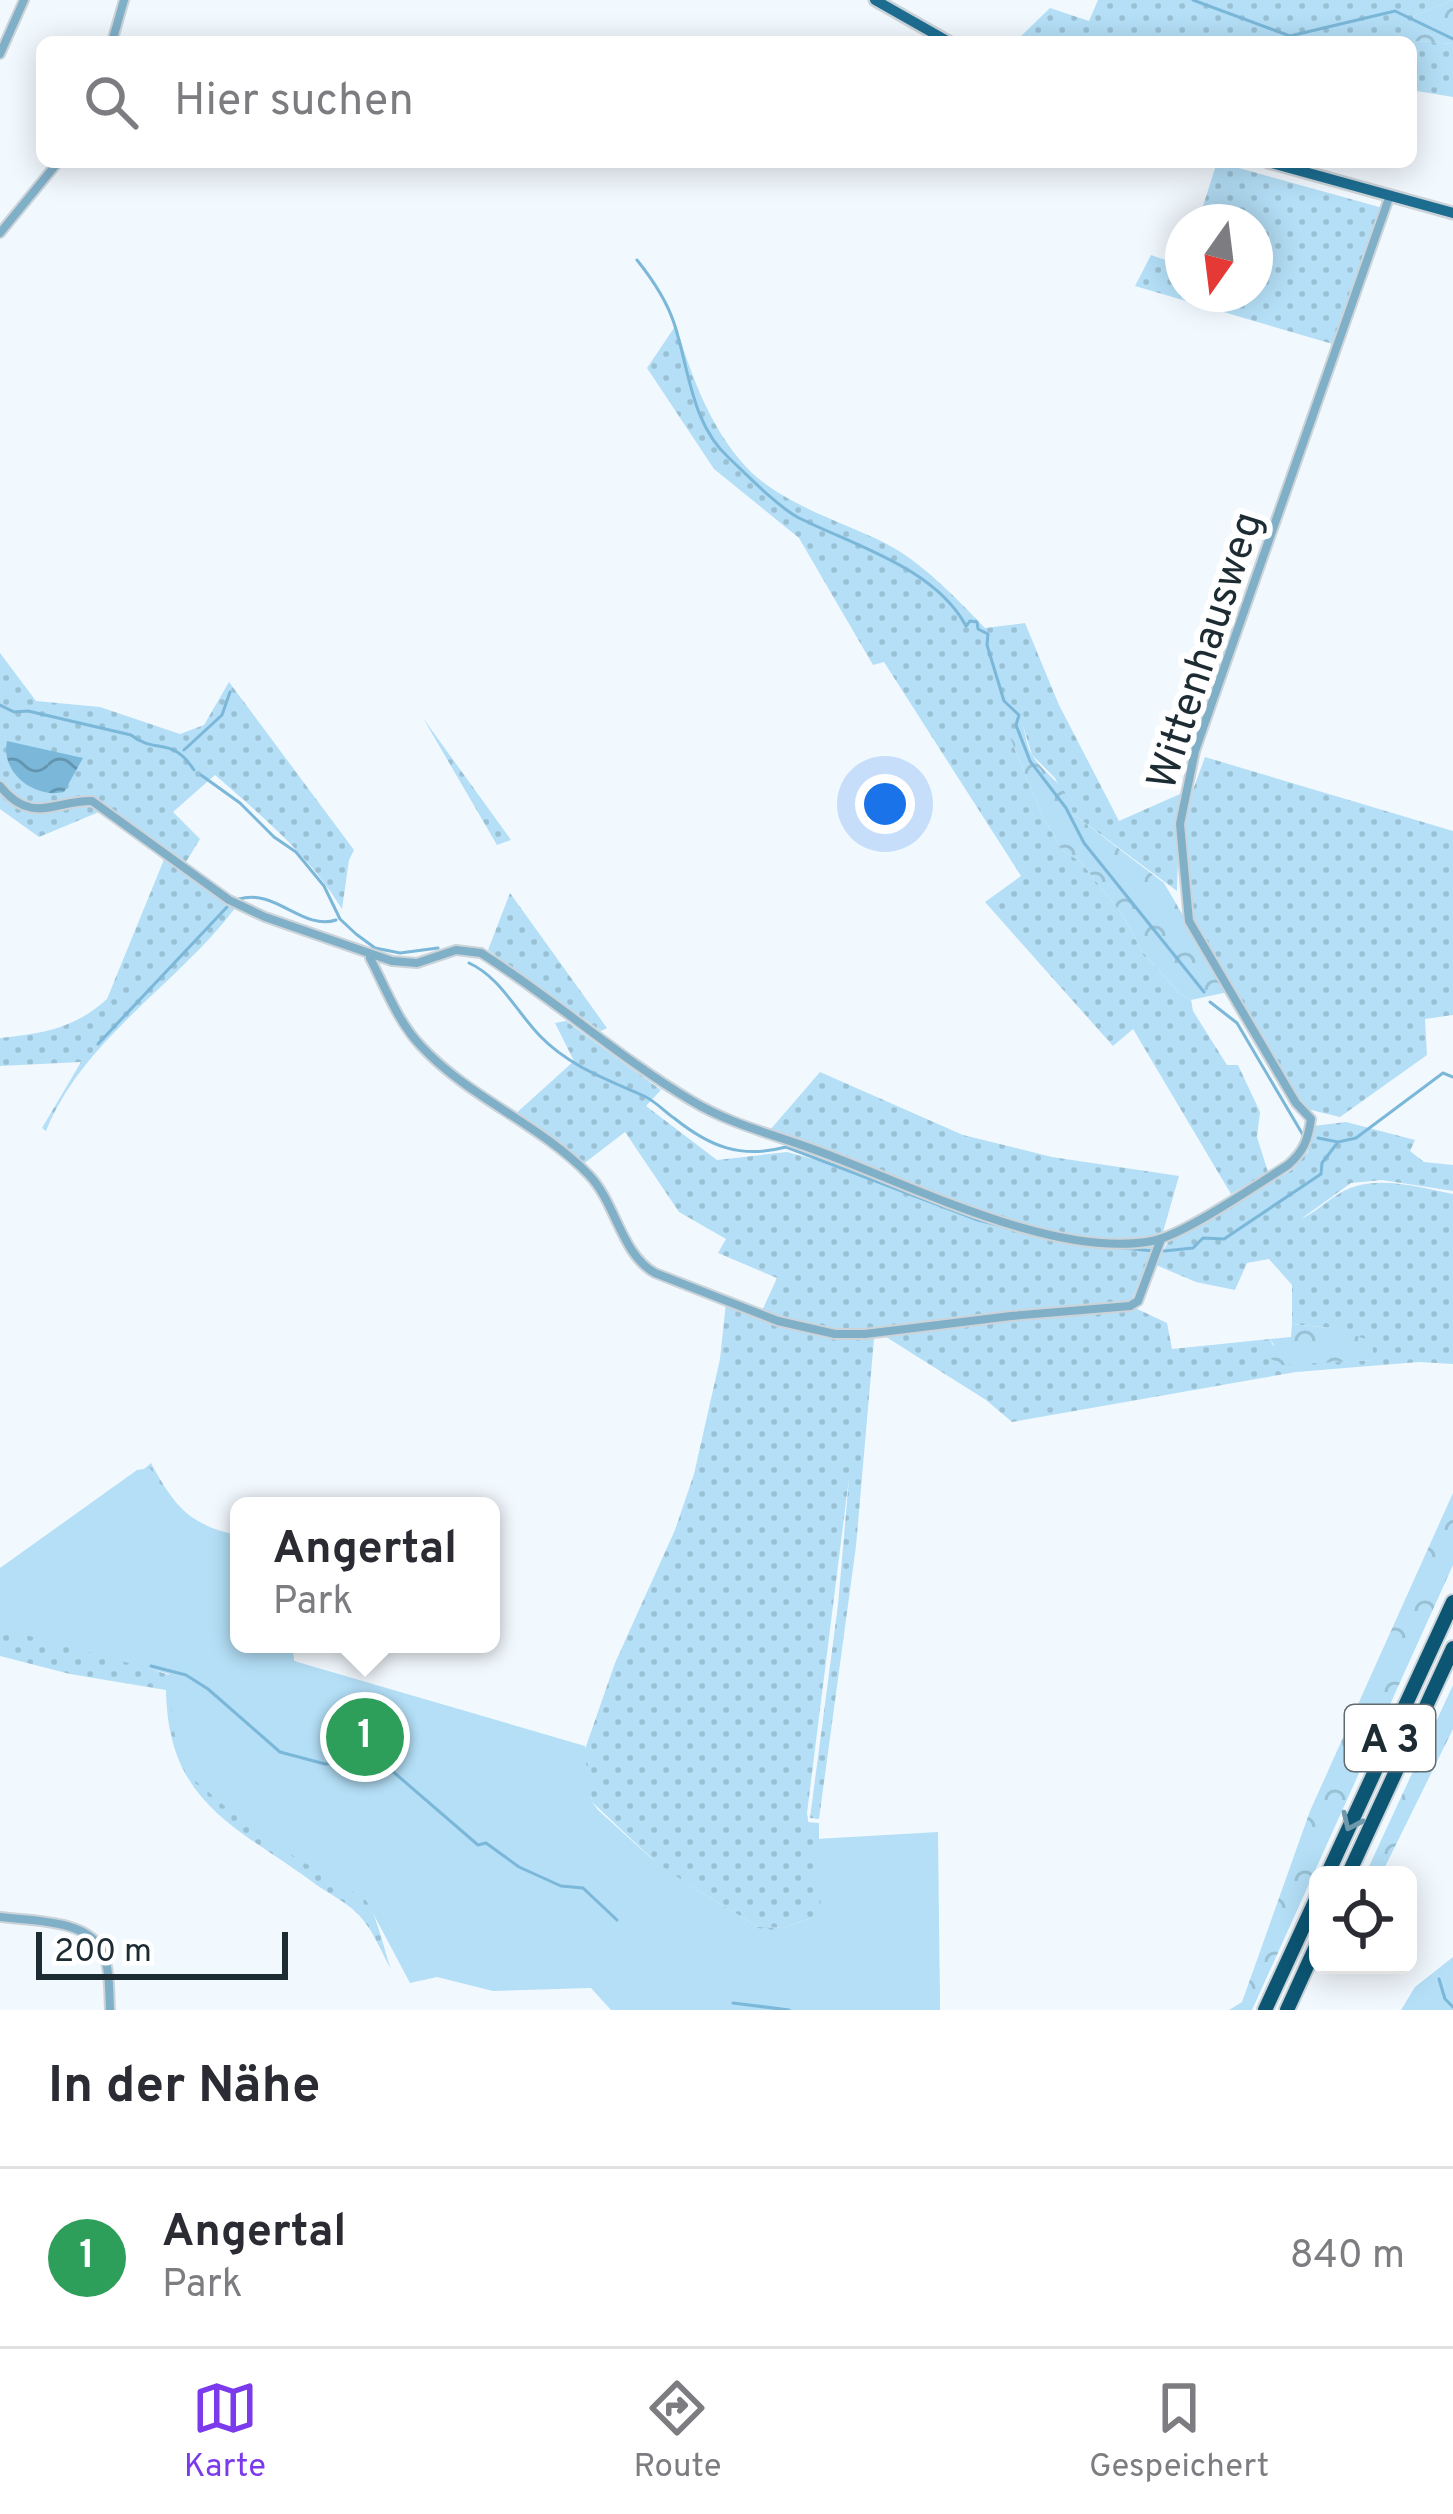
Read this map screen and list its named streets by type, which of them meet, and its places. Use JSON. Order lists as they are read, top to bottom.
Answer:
{
  "streets": {
    "highway": ["A 3"],
    "street": ["Wittenhausweg"]
  },
  "scale_bar": "200 m",
  "north": "bottom",
  "page": {
    "search": "Hier suchen",
    "popup": ["Angertal", "Park"],
    "pins": "1",
    "scale": "200 m",
    "heading": "In der Nähe",
    "list": [
      {
        "mark": "1",
        "name": "Angertal",
        "note": "Park",
        "value": "840 m"
      }
    ],
    "nav": ["Karte", "Route", "Gespeichert"]
  }
}
